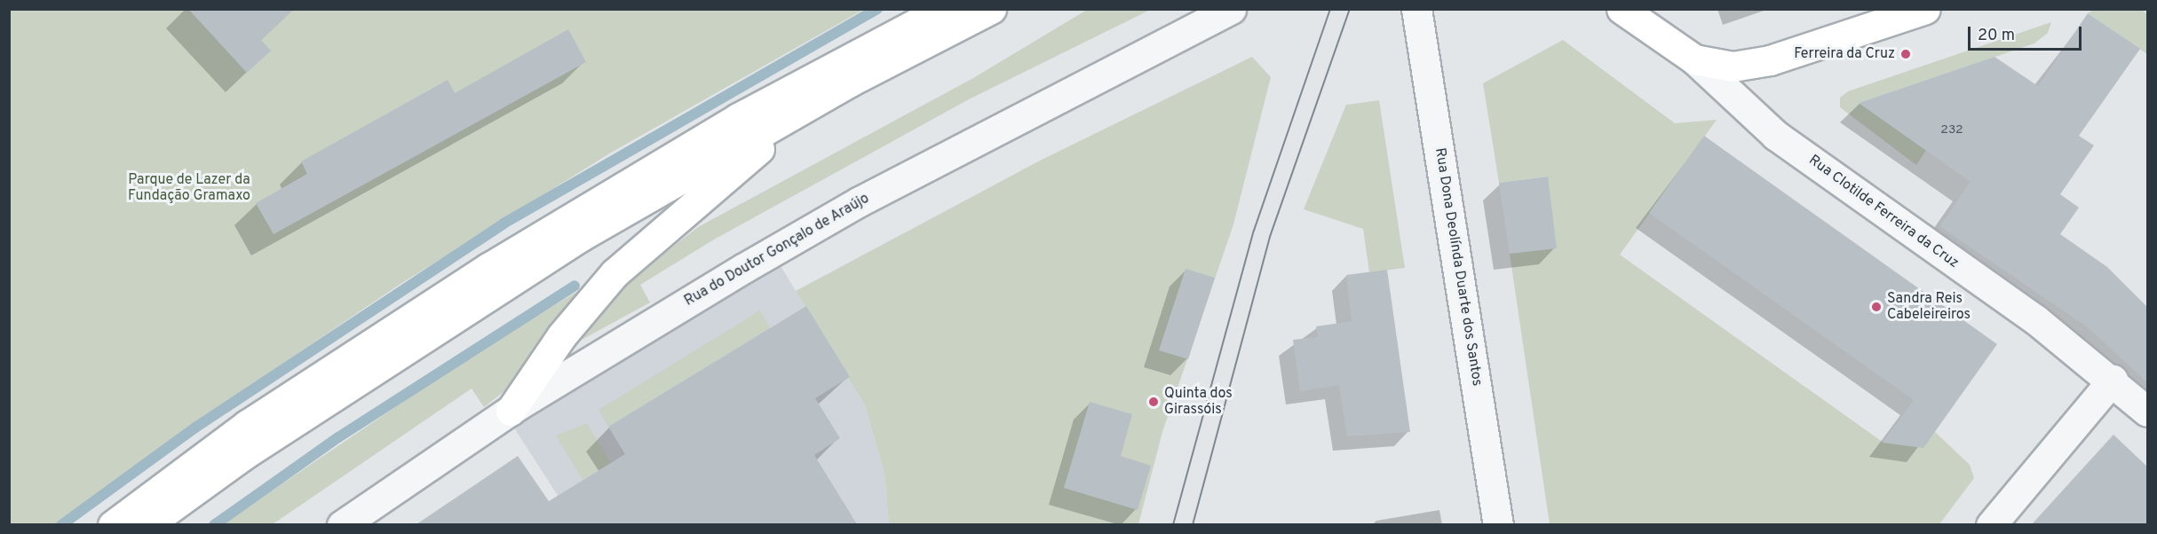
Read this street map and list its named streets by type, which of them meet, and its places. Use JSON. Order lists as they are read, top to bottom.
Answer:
{
  "streets": {
    "main road": ["Rua Clotilde Ferreira da Cruz"],
    "street": ["Rua do Doutor Gonçalo de Araújo", "Rua Dona Deolínda Duarte dos Santos"]
  },
  "parks": ["Parque de Lazer da Fundação Gramaxo"],
  "places": ["Ferreira da Cruz", "Sandra Reis Cabeleireiros", "Quinta dos Girassóis"],
  "house_numbers": ["232"],
  "scale_bar": "20 m"
}
